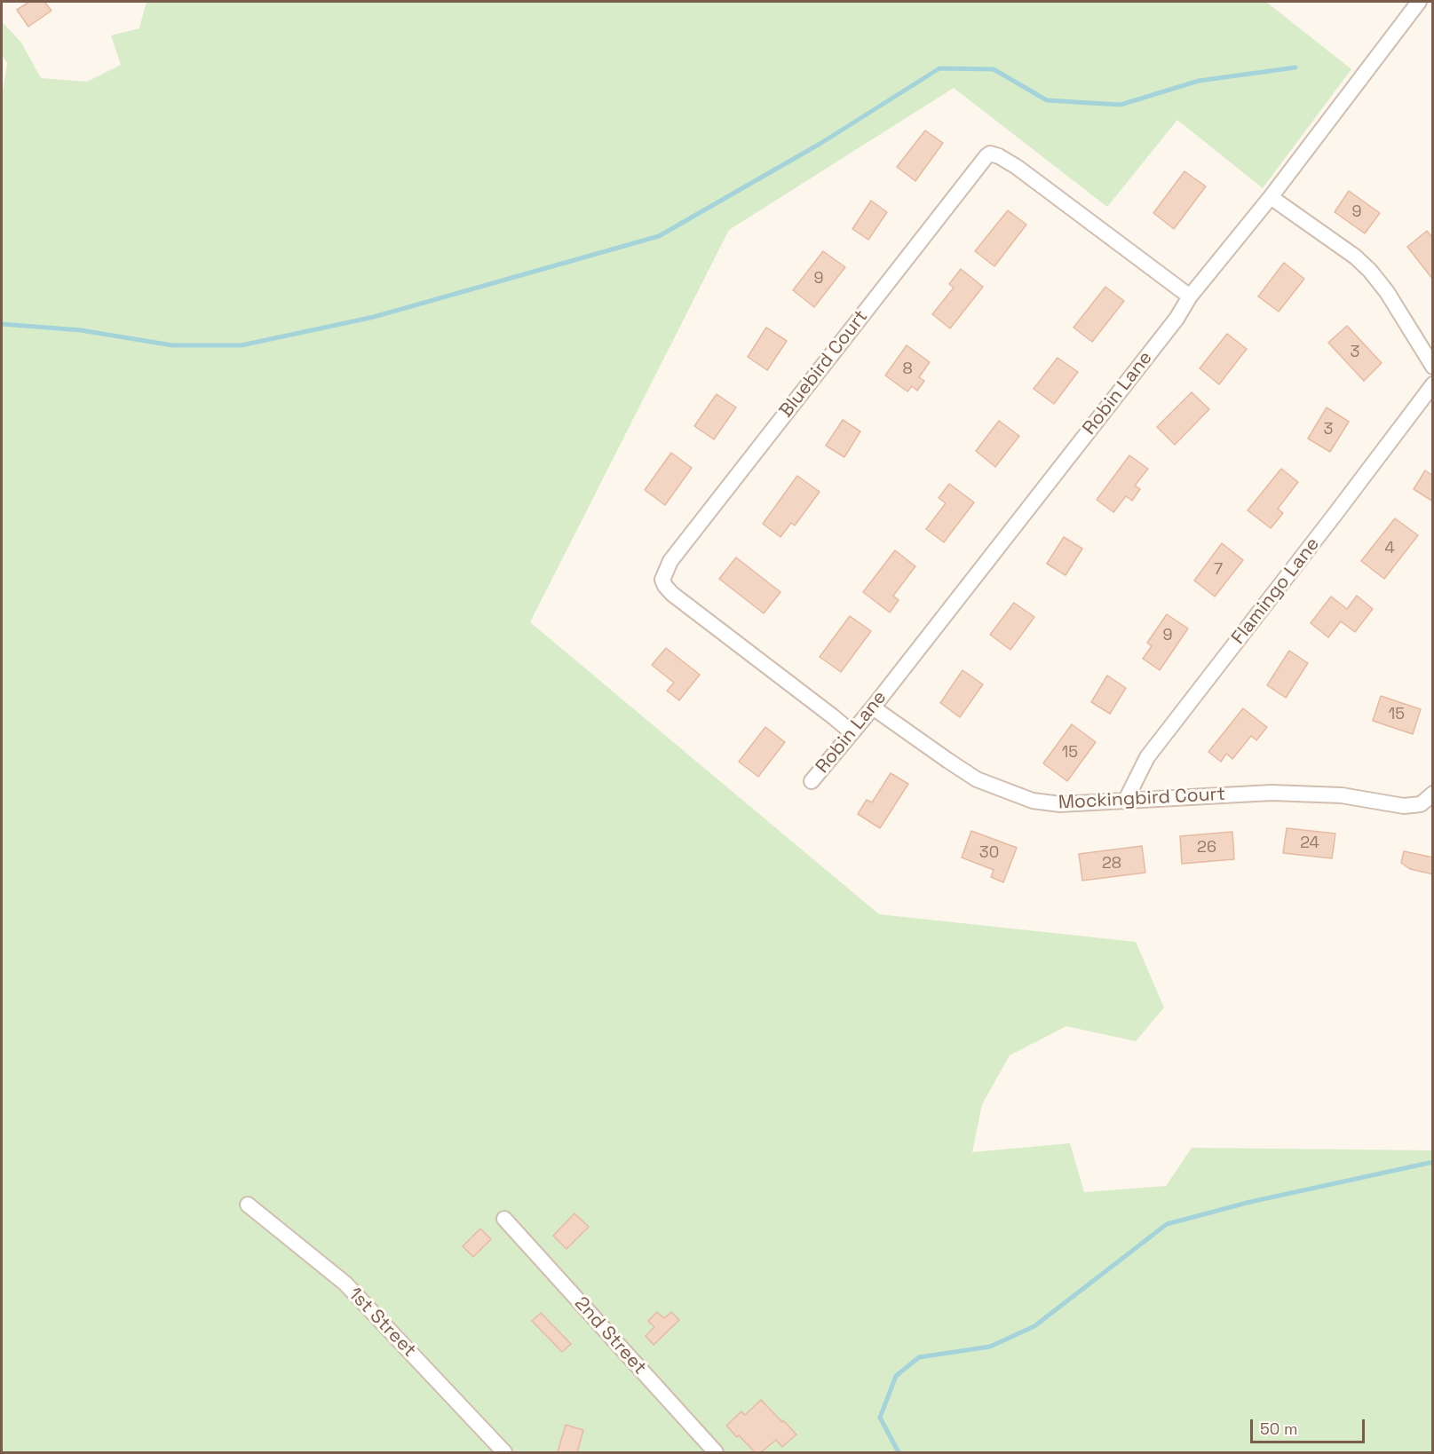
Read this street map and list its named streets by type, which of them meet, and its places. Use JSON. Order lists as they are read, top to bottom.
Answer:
{
  "streets": {
    "street": [
      "Bluebird Court",
      "Robin Lane",
      "Flamingo Lane",
      "Mockingbird Court",
      "1st Street",
      "2nd Street"
    ]
  },
  "crossings": [
    ["Bluebird Court", "Robin Lane"],
    ["Robin Lane", "Mockingbird Court"],
    ["Flamingo Lane", "Mockingbird Court"]
  ],
  "house_numbers": [
    "9",
    "9",
    "3",
    "8",
    "3",
    "4",
    "7",
    "9",
    "15",
    "15",
    "24",
    "26",
    "30",
    "28"
  ],
  "scale_bar": "50 m"
}
